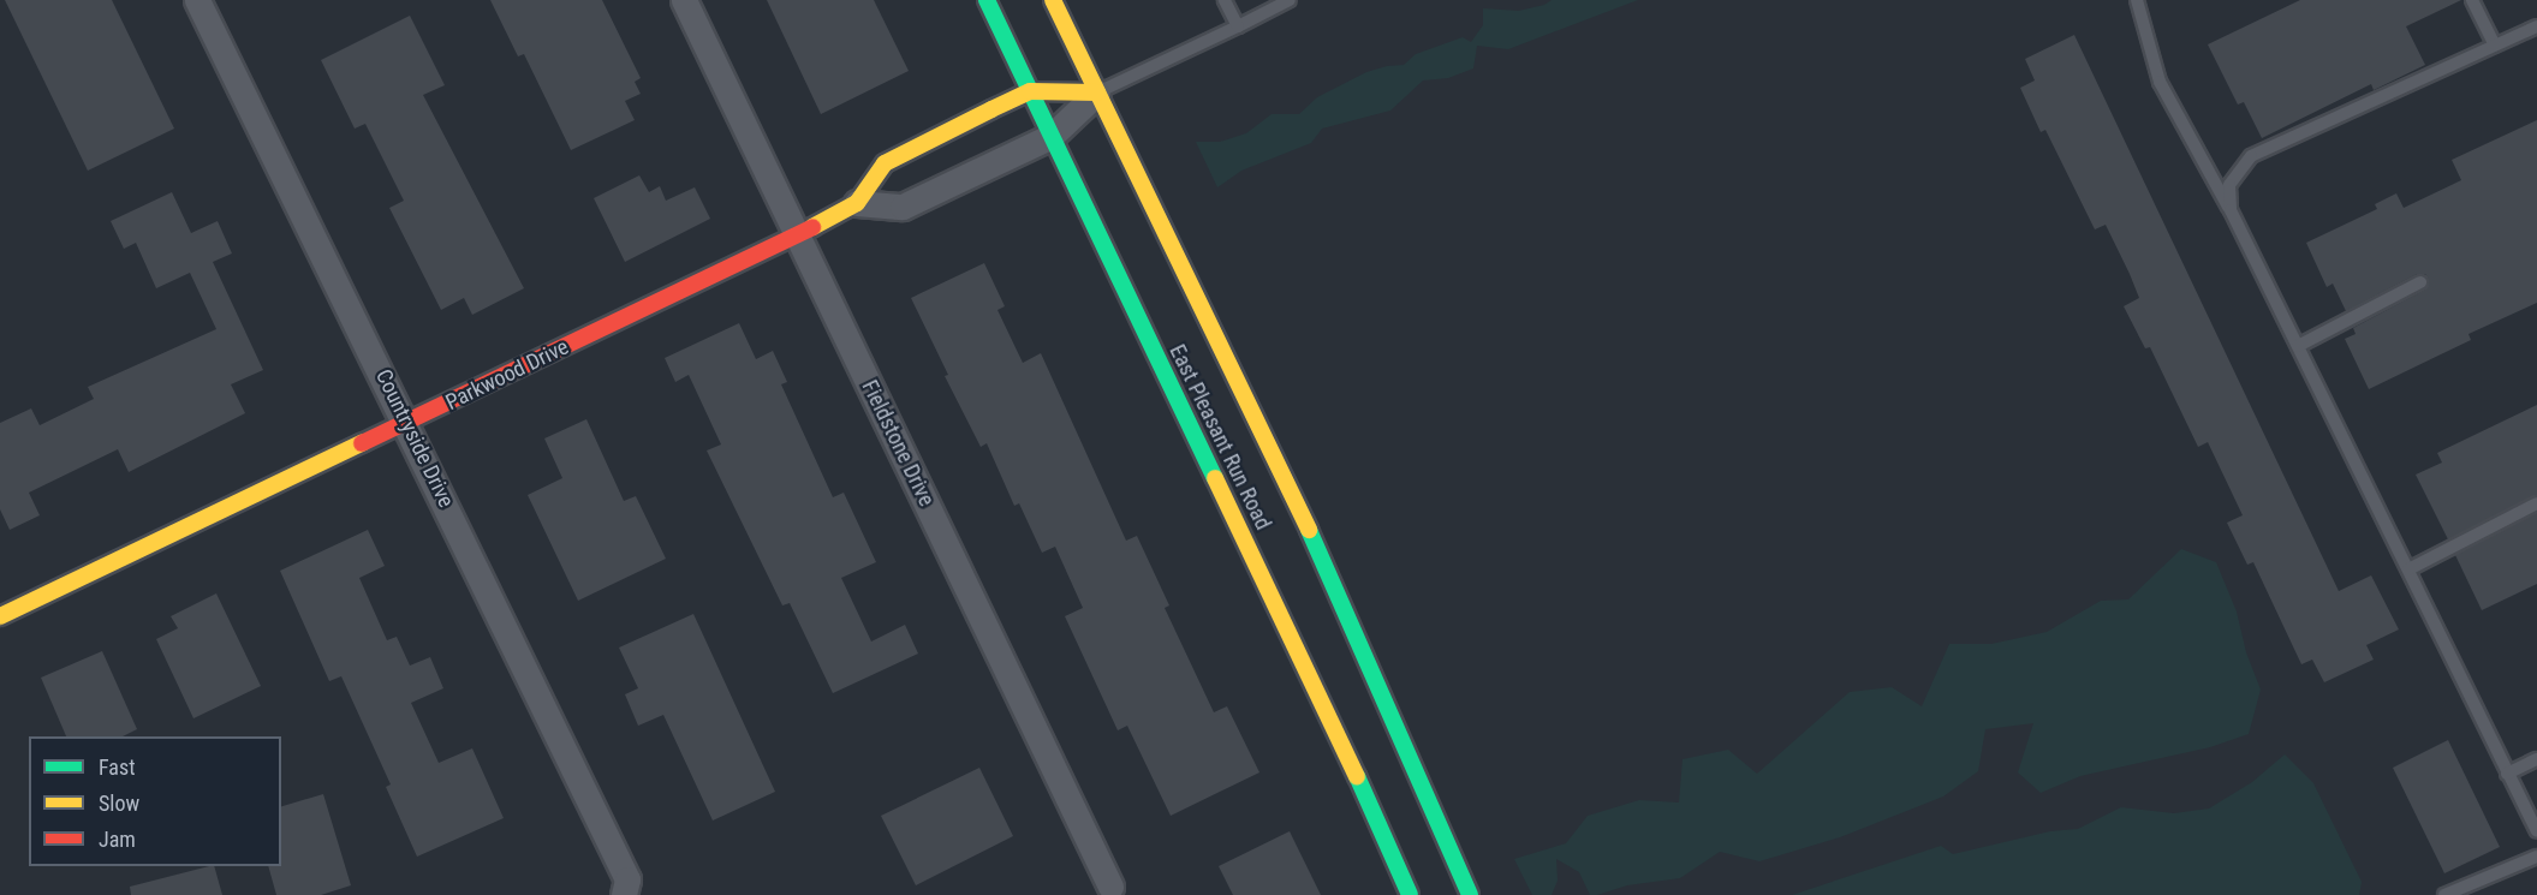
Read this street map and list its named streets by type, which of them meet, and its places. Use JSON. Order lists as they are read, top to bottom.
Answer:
{
  "streets": {
    "main road": ["Parkwood Drive", "East Pleasant Run Road"],
    "street": ["Countryside Drive", "Fieldstone Drive"]
  },
  "crossings": [
    ["Parkwood Drive", "East Pleasant Run Road"],
    ["Parkwood Drive", "Countryside Drive"],
    ["Parkwood Drive", "Fieldstone Drive"]
  ],
  "legend": ["Fast", "Slow", "Jam"]
}
